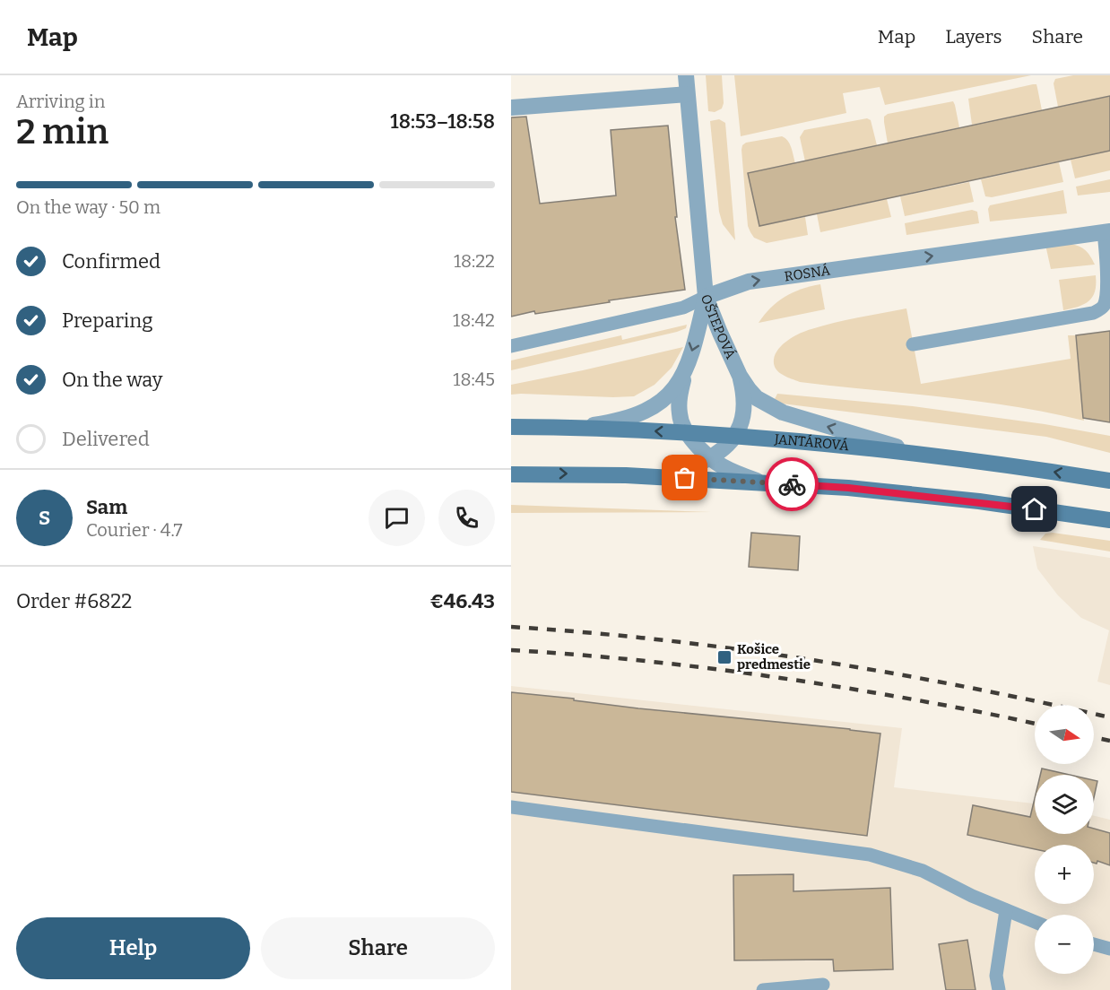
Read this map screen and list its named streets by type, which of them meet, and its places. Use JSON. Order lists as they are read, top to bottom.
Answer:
{
  "streets": {
    "street": ["ROSNÁ", "OŠTEPOVÁ", "JANTÁROVÁ"]
  },
  "crossings": [
    ["ROSNÁ", "OŠTEPOVÁ"],
    ["OŠTEPOVÁ", "JANTÁROVÁ"]
  ],
  "one_way": ["ROSNÁ"],
  "places": {
    "transit": ["Košice predmestie"]
  },
  "north": "right",
  "page": {
    "header": "Map",
    "nav": ["Map", "Layers", "Share"],
    "heading": ["2 min", "Arriving in", "18:53–18:58"],
    "panel": [
      "Sam",
      "Courier · 4.7",
      "Order #6822",
      "€46.43"
    ],
    "bar": "On the way · 50 m",
    "list": [
      ["Confirmed", "18:22"],
      ["Preparing", "18:42"],
      ["On the way", "18:45"],
      "Delivered"
    ],
    "round": "S",
    "map_buttons": ["+", "−"],
    "buttons": ["Help", "Share"]
  }
}
